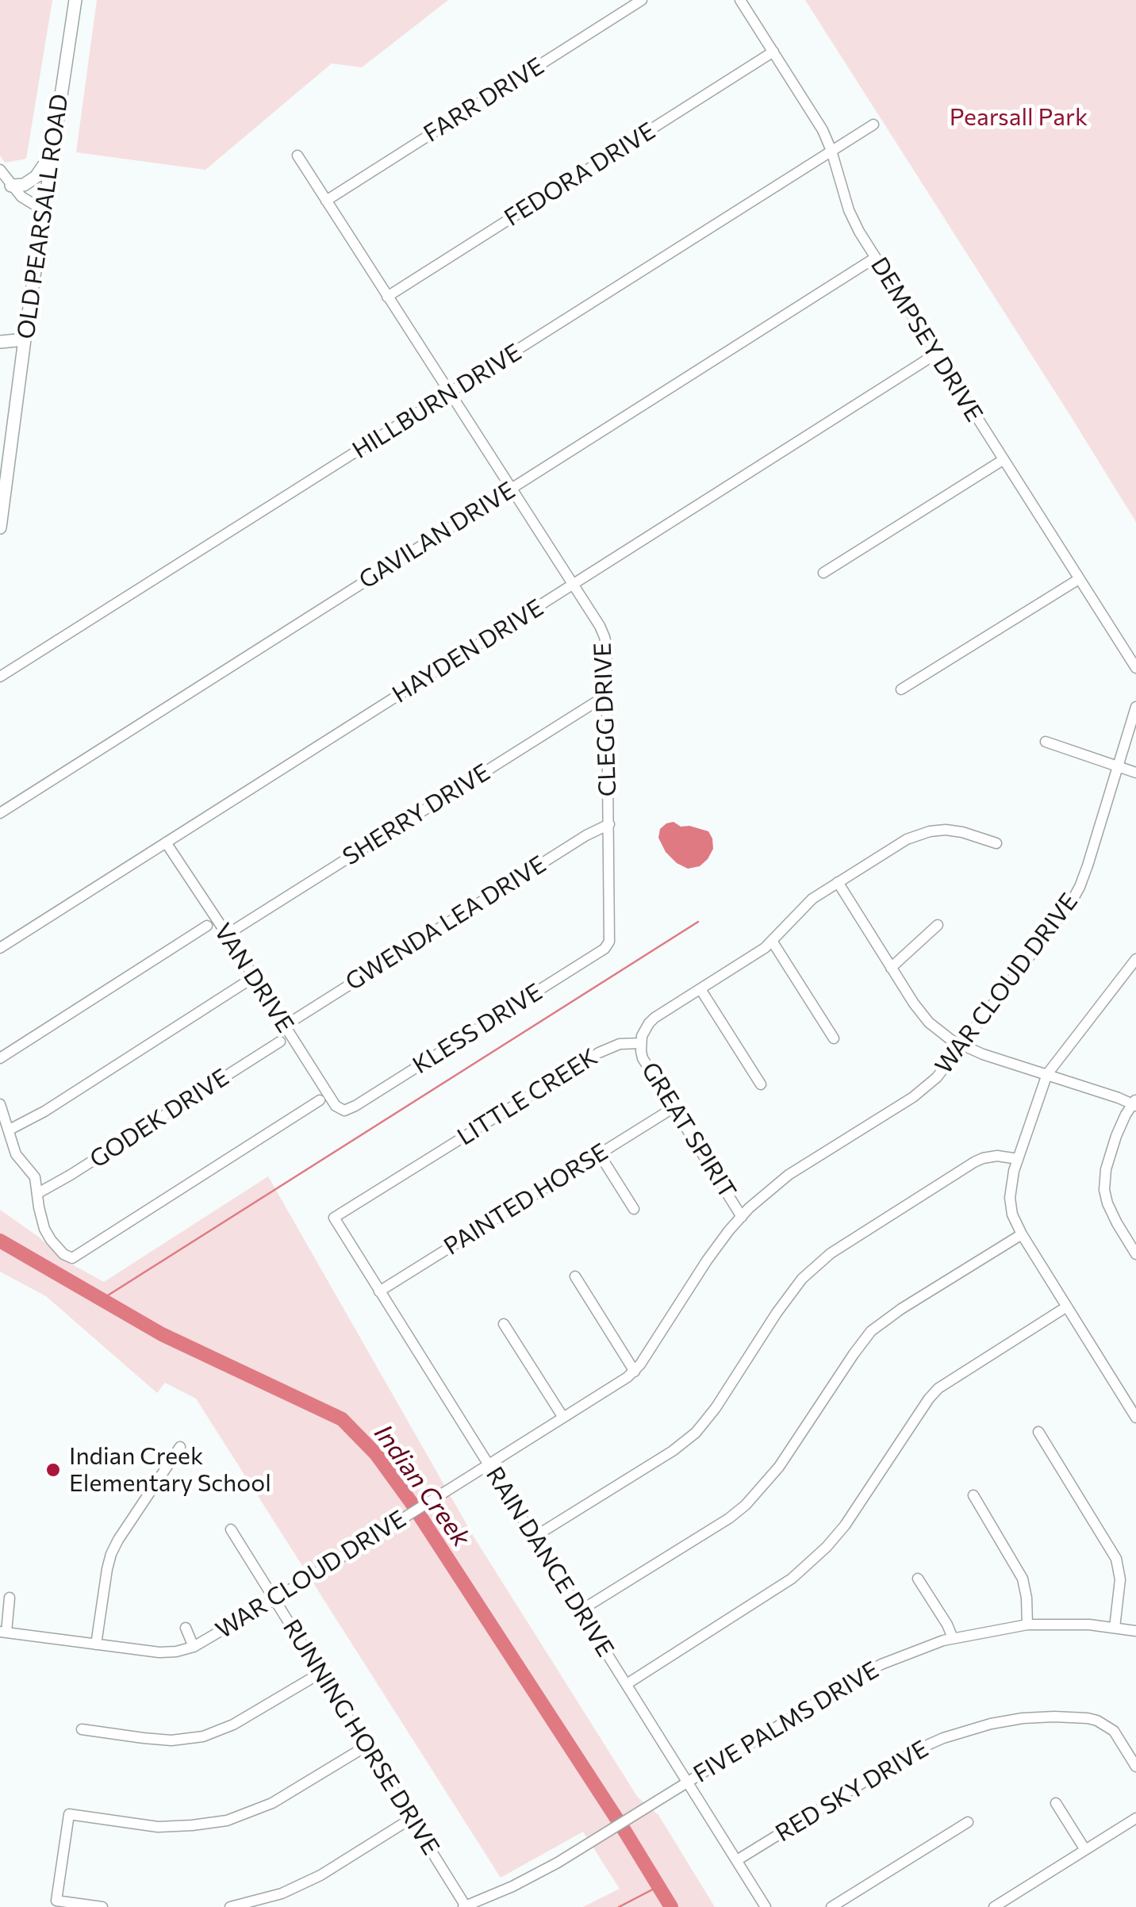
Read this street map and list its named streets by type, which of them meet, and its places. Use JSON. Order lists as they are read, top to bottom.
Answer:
{
  "streets": {
    "main road": ["OLD PEARSALL ROAD"],
    "street": [
      "FARR DRIVE",
      "FEDORA DRIVE",
      "DEMPSEY DRIVE",
      "HILLBURN DRIVE",
      "GAVILAN DRIVE",
      "HAYDEN DRIVE",
      "CLEGG DRIVE",
      "SHERRY DRIVE",
      "GWENDA LEA DRIVE",
      "VAN DRIVE",
      "WAR CLOUD DRIVE",
      "KLESS DRIVE",
      "LITTLE CREEK",
      "GODEK DRIVE",
      "GREAT SPIRIT",
      "PAINTED HORSE",
      "RAIN DANCE DRIVE",
      "FIVE PALMS DRIVE",
      "RUNNING HORSE DRIVE",
      "RED SKY DRIVE"
    ]
  },
  "crossings": [
    ["FARR DRIVE", "CLEGG DRIVE"],
    ["FEDORA DRIVE", "DEMPSEY DRIVE"],
    ["FEDORA DRIVE", "CLEGG DRIVE"],
    ["DEMPSEY DRIVE", "HILLBURN DRIVE"],
    ["DEMPSEY DRIVE", "GAVILAN DRIVE"],
    ["DEMPSEY DRIVE", "HAYDEN DRIVE"],
    ["HILLBURN DRIVE", "CLEGG DRIVE"],
    ["GAVILAN DRIVE", "CLEGG DRIVE"],
    ["HAYDEN DRIVE", "CLEGG DRIVE"],
    ["HAYDEN DRIVE", "VAN DRIVE"],
    ["CLEGG DRIVE", "SHERRY DRIVE"],
    ["CLEGG DRIVE", "GWENDA LEA DRIVE"],
    ["CLEGG DRIVE", "KLESS DRIVE"],
    ["SHERRY DRIVE", "VAN DRIVE"],
    ["GWENDA LEA DRIVE", "VAN DRIVE"],
    ["VAN DRIVE", "KLESS DRIVE"],
    ["WAR CLOUD DRIVE", "GREAT SPIRIT"],
    ["WAR CLOUD DRIVE", "RAIN DANCE DRIVE"],
    ["WAR CLOUD DRIVE", "RUNNING HORSE DRIVE"],
    ["LITTLE CREEK", "GREAT SPIRIT"],
    ["LITTLE CREEK", "RAIN DANCE DRIVE"],
    ["GREAT SPIRIT", "PAINTED HORSE"],
    ["PAINTED HORSE", "RAIN DANCE DRIVE"],
    ["RAIN DANCE DRIVE", "FIVE PALMS DRIVE"],
    ["RAIN DANCE DRIVE", "RED SKY DRIVE"],
    ["FIVE PALMS DRIVE", "RUNNING HORSE DRIVE"]
  ],
  "water": ["Indian Creek"],
  "parks": ["Pearsall Park"],
  "places": ["Indian Creek Elementary School"]
}
